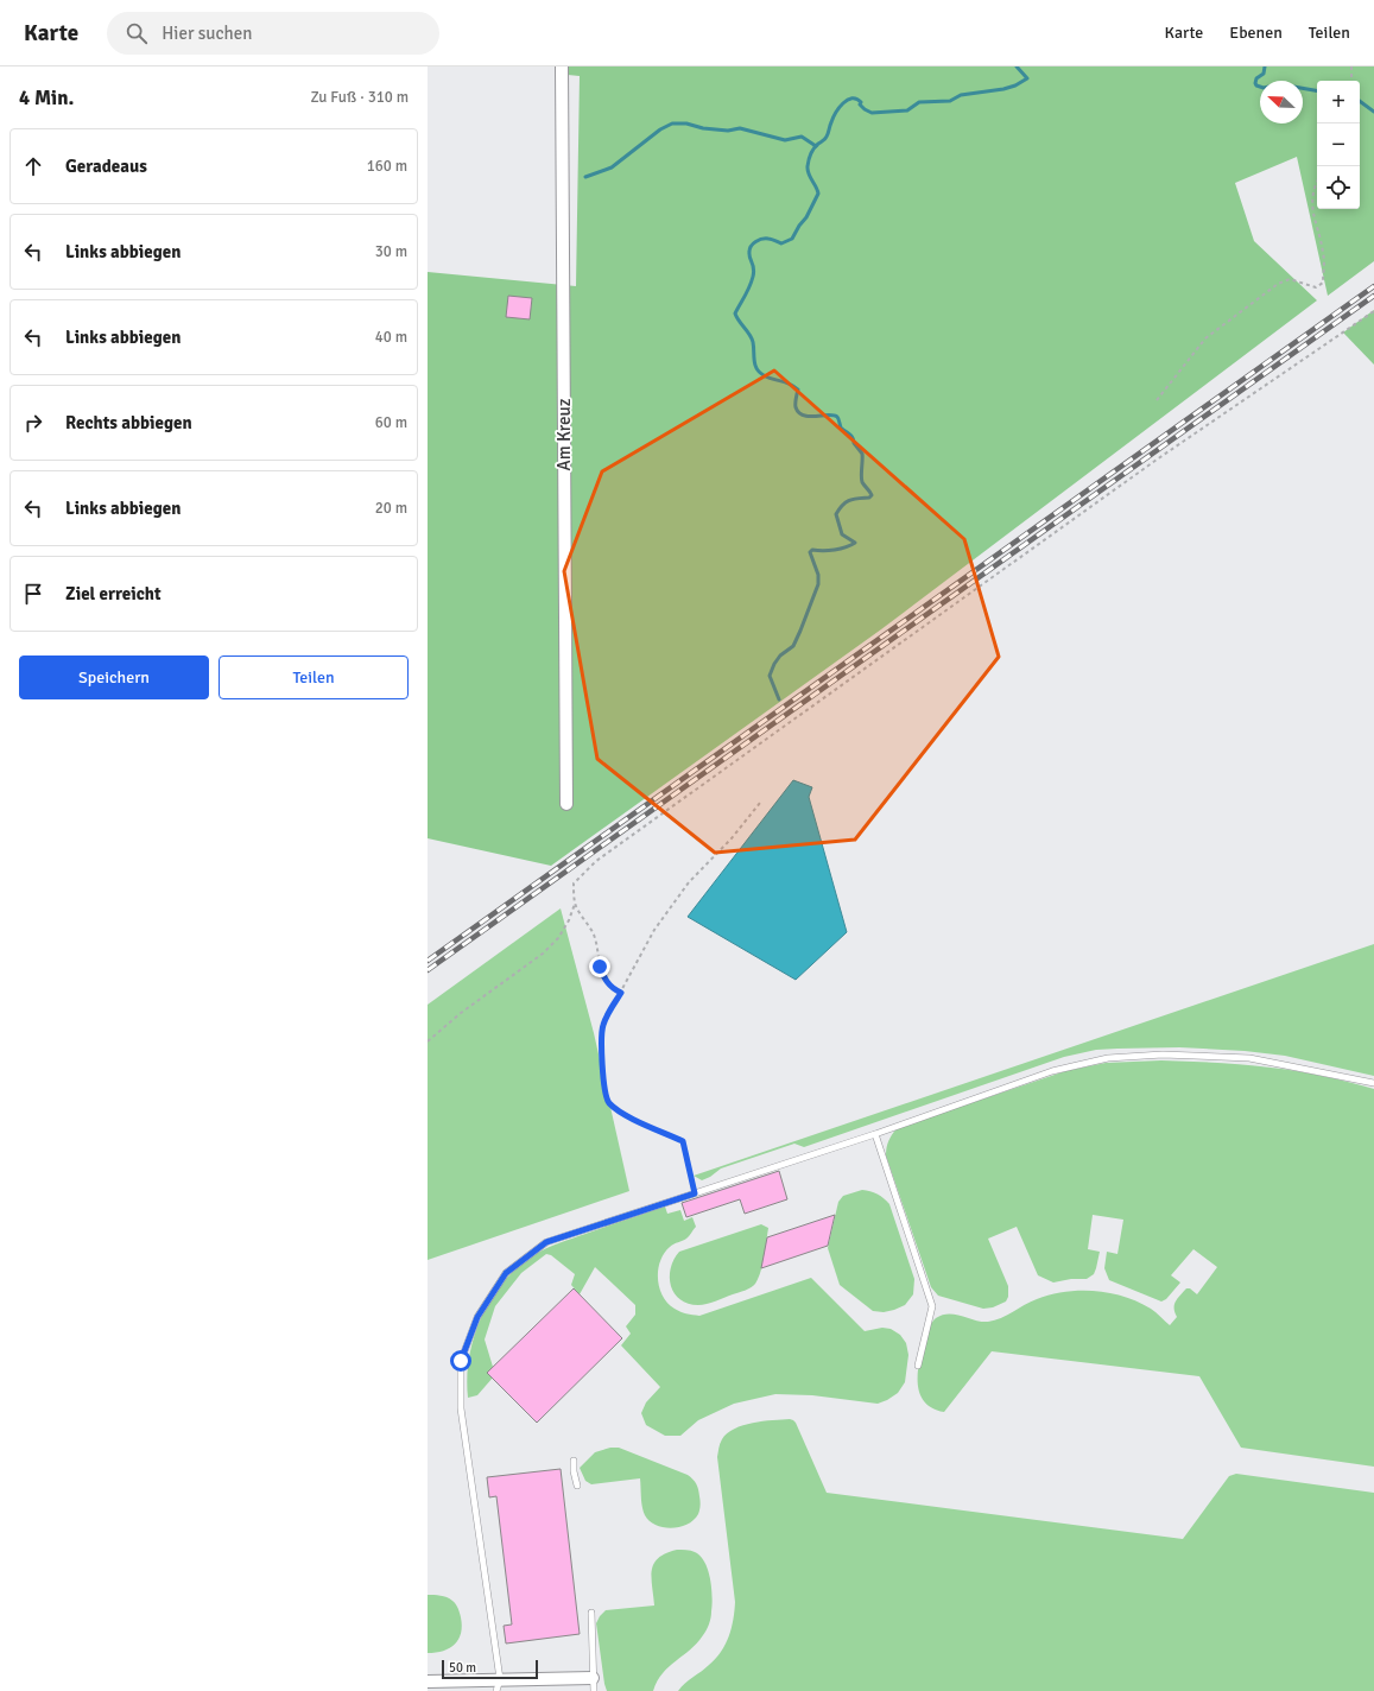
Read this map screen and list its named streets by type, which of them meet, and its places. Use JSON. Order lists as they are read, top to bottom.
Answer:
{
  "streets": {
    "street": ["Am Kreuz"]
  },
  "scale_bar": "50 m",
  "north": "top left",
  "page": {
    "header": "Karte",
    "search": "Hier suchen",
    "nav": ["Karte", "Ebenen", "Teilen"],
    "heading": ["4 Min.", "Zu Fuß · 310 m"],
    "map_buttons": ["+", "−"],
    "list": [
      ["Geradeaus", "160 m"],
      ["Links abbiegen", "30 m"],
      ["Links abbiegen", "40 m"],
      ["Rechts abbiegen", "60 m"],
      ["Links abbiegen", "20 m"],
      "Ziel erreicht"
    ],
    "buttons": ["Speichern", "Teilen"],
    "scale": "50 m"
  }
}
